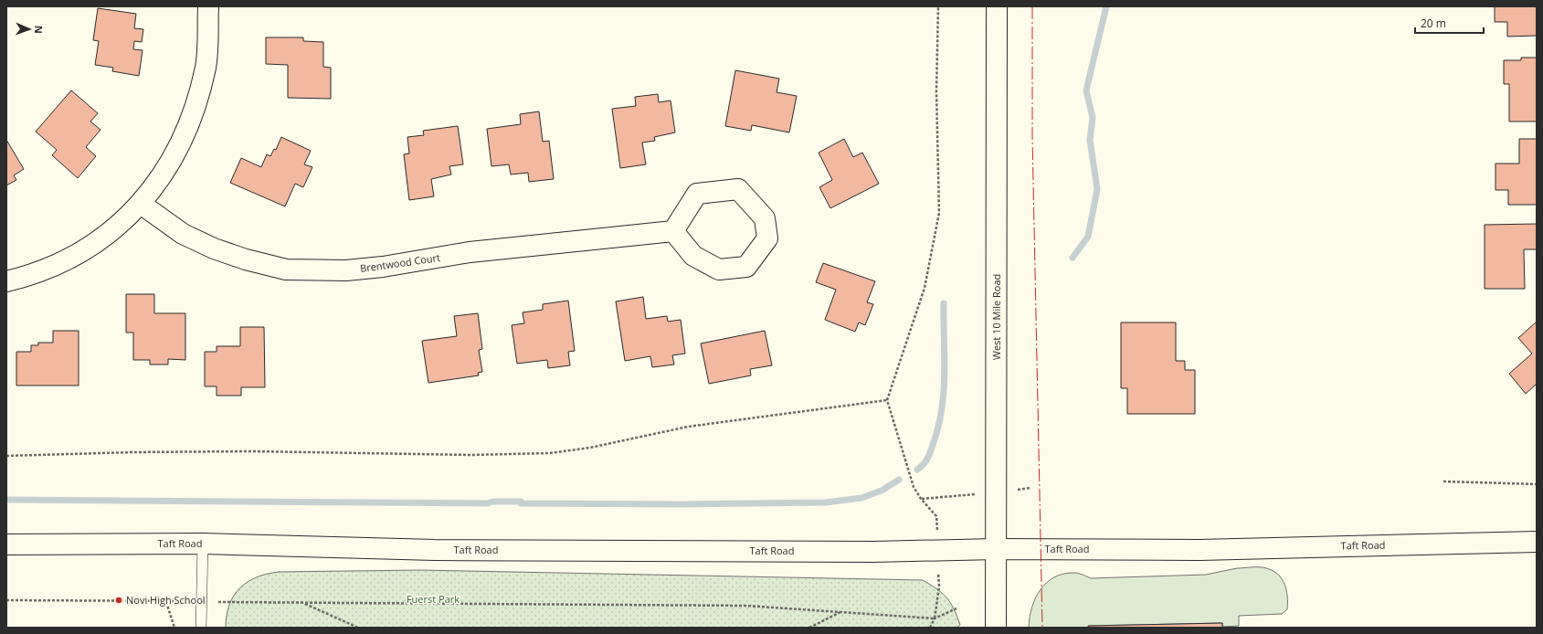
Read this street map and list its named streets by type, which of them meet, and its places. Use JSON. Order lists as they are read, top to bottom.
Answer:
{
  "streets": {
    "street": ["Brentwood Court", "West 10 Mile Road", "Taft Road"]
  },
  "crossings": [
    ["West 10 Mile Road", "Taft Road"]
  ],
  "parks": ["Fuerst Park"],
  "places": ["Novi High School"],
  "scale_bar": "20 m",
  "north": "right"
}
